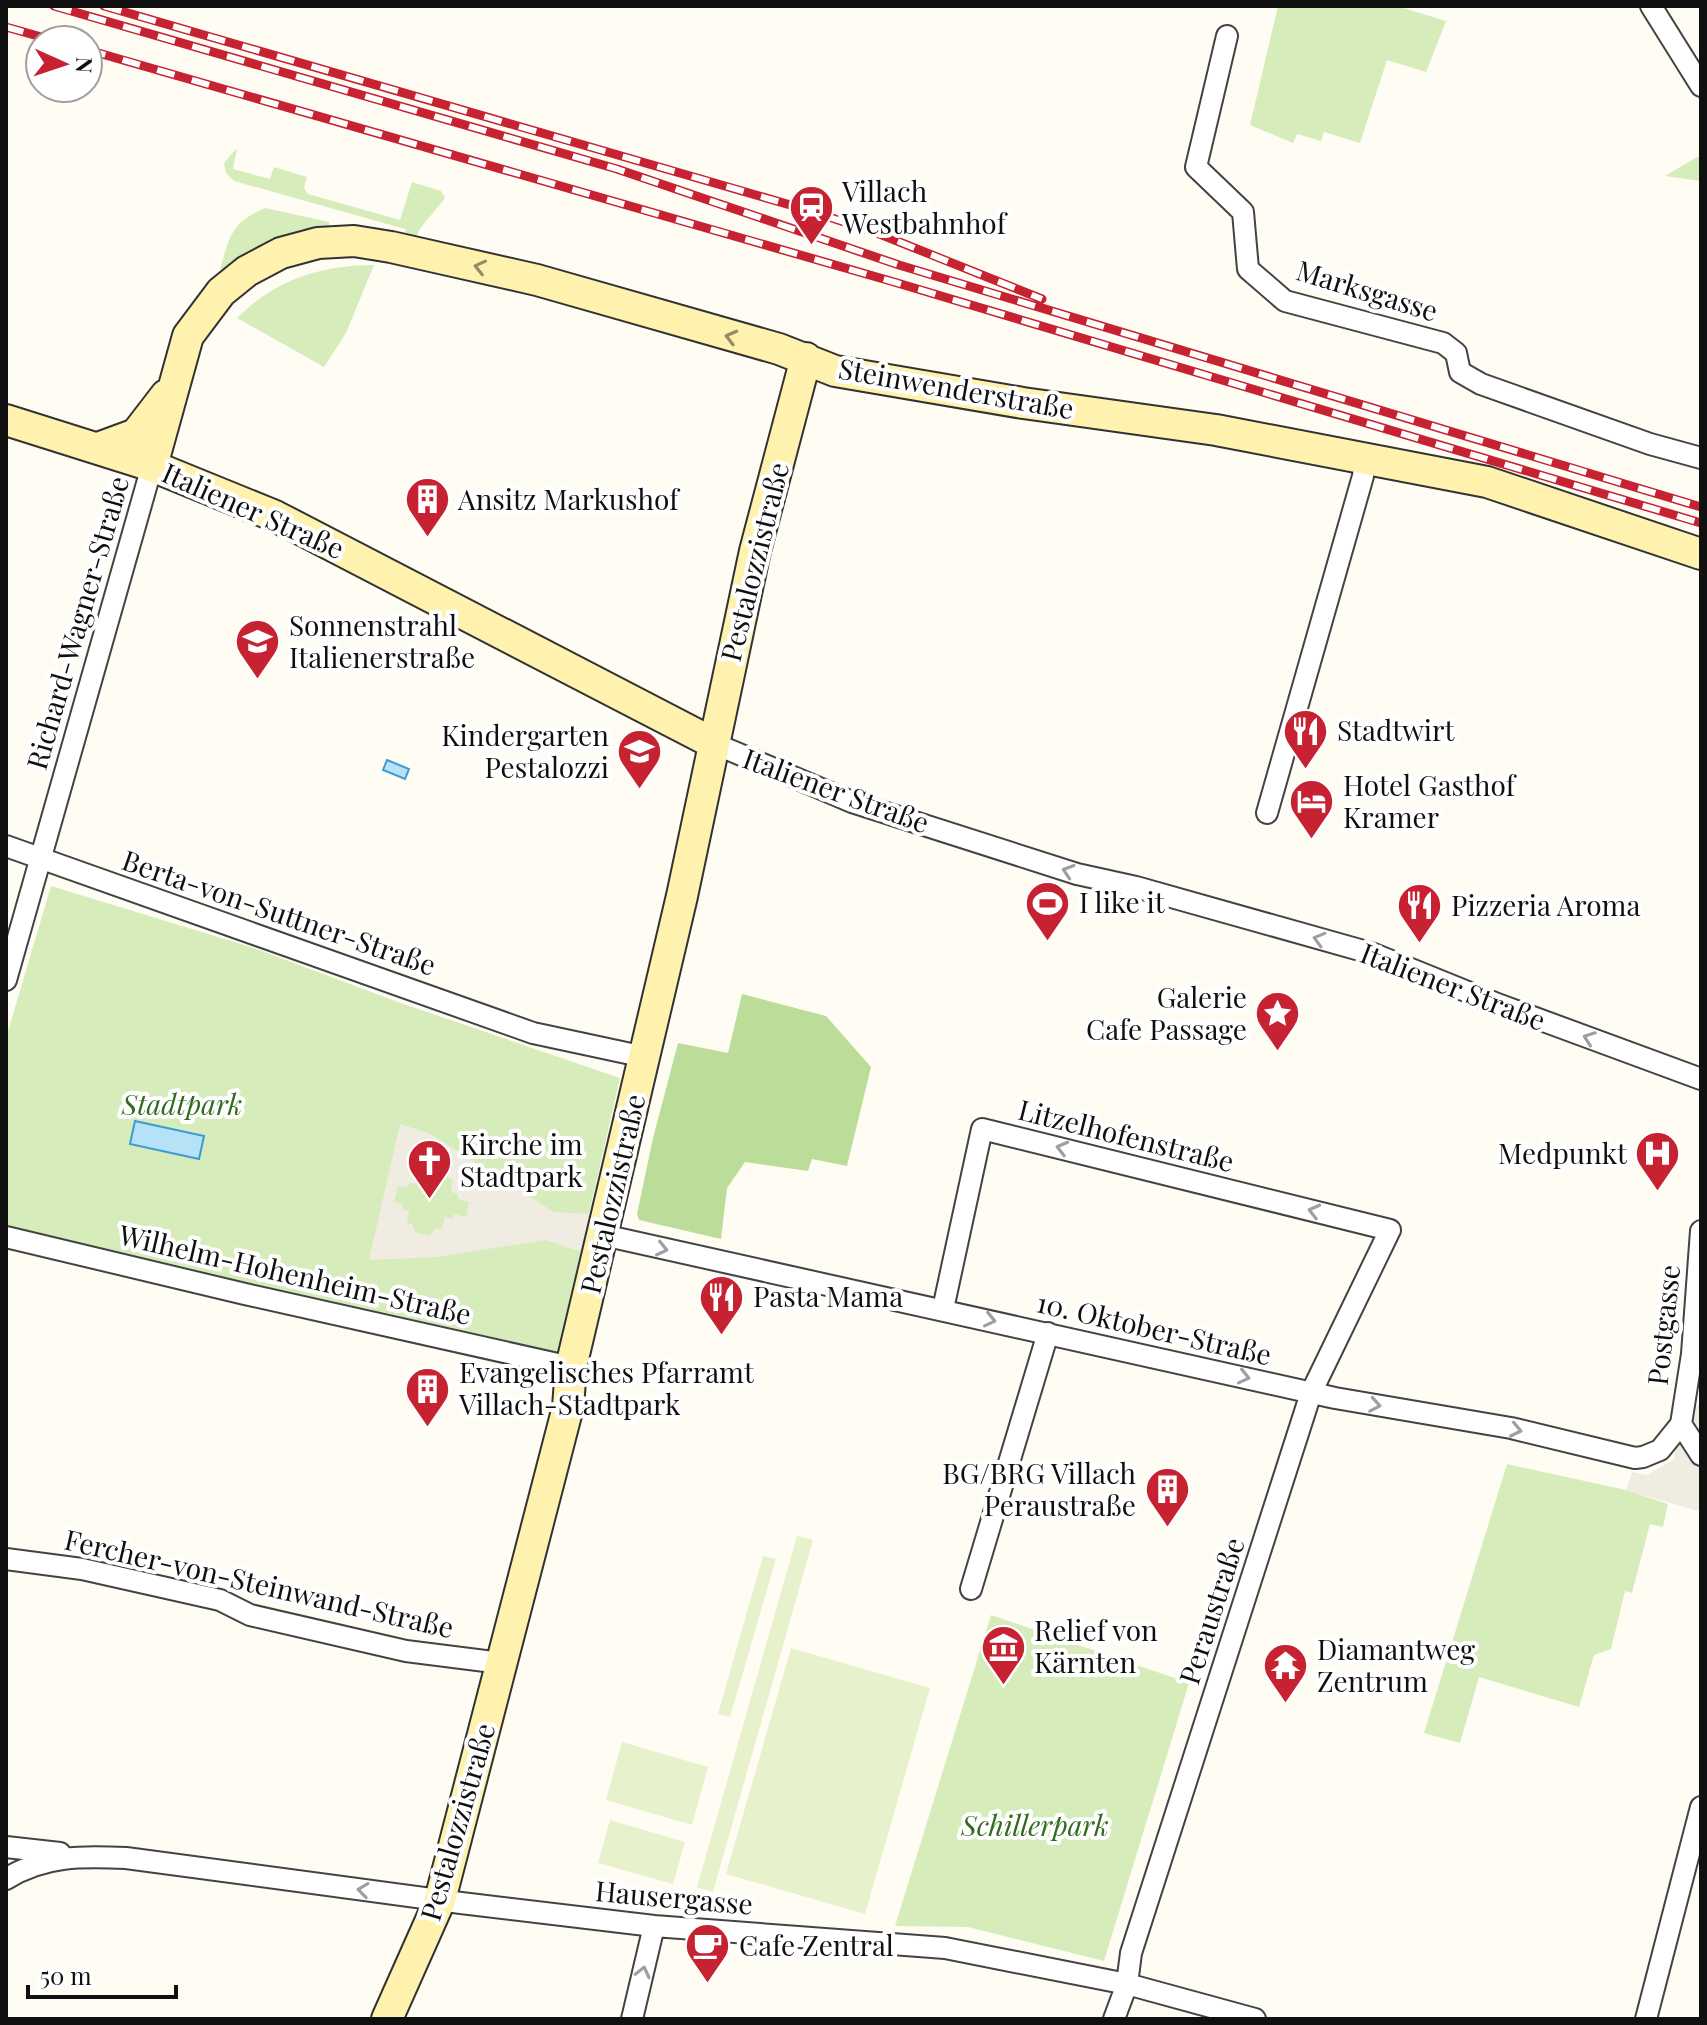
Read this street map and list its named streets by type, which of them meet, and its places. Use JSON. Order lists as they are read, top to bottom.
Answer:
{
  "streets": {
    "main road": ["Steinwenderstraße", "Italiener Straße", "Pestalozzistraße"],
    "street": [
      "Marksgasse",
      "Richard-Wagner-Straße",
      "Berta-von-Suttner-Straße",
      "Litzelhofenstraße",
      "Wilhelm-Hohenheim-Straße",
      "Postgasse",
      "10. Oktober-Straße",
      "Fercher-von-Steinwand-Straße",
      "Peraustraße",
      "Hausergasse"
    ]
  },
  "crossings": [
    ["Steinwenderstraße", "Italiener Straße"],
    ["Steinwenderstraße", "Pestalozzistraße"],
    ["Steinwenderstraße", "Richard-Wagner-Straße"],
    ["Italiener Straße", "Pestalozzistraße"],
    ["Italiener Straße", "Richard-Wagner-Straße"],
    ["Pestalozzistraße", "Berta-von-Suttner-Straße"],
    ["Pestalozzistraße", "Wilhelm-Hohenheim-Straße"],
    ["Pestalozzistraße", "10. Oktober-Straße"],
    ["Pestalozzistraße", "Fercher-von-Steinwand-Straße"],
    ["Pestalozzistraße", "Hausergasse"],
    ["Richard-Wagner-Straße", "Berta-von-Suttner-Straße"],
    ["Litzelhofenstraße", "10. Oktober-Straße"],
    ["Litzelhofenstraße", "Peraustraße"],
    ["Postgasse", "10. Oktober-Straße"],
    ["10. Oktober-Straße", "Peraustraße"],
    ["Peraustraße", "Hausergasse"]
  ],
  "one_way": ["Steinwenderstraße", "Italiener Straße", "10. Oktober-Straße"],
  "parks": ["Stadtpark", "Schillerpark"],
  "places": {
    "station": ["Villach Westbahnhof"],
    "building": ["Ansitz Markushof", "Evangelisches Pfarramt Villach-Stadtpark", "BG/BRG Villach Peraustraße"],
    "school or university": ["Sonnenstrahl Italienerstraße", "Kindergarten Pestalozzi"],
    "restaurant": ["Stadtwirt", "Pizzeria Aroma", "Pasta Mama"],
    "hotel": ["Hotel Gasthof Kramer"],
    "sports": ["I like it"],
    "place": ["Galerie Cafe Passage"],
    "hospital": ["Medpunkt"],
    "church": ["Kirche im Stadtpark"],
    "museum": ["Relief von Kärnten"],
    "temple": ["Diamantweg Zentrum"],
    "cafe": ["Cafe Zentral"]
  },
  "scale_bar": "50 m",
  "north": "right"
}
